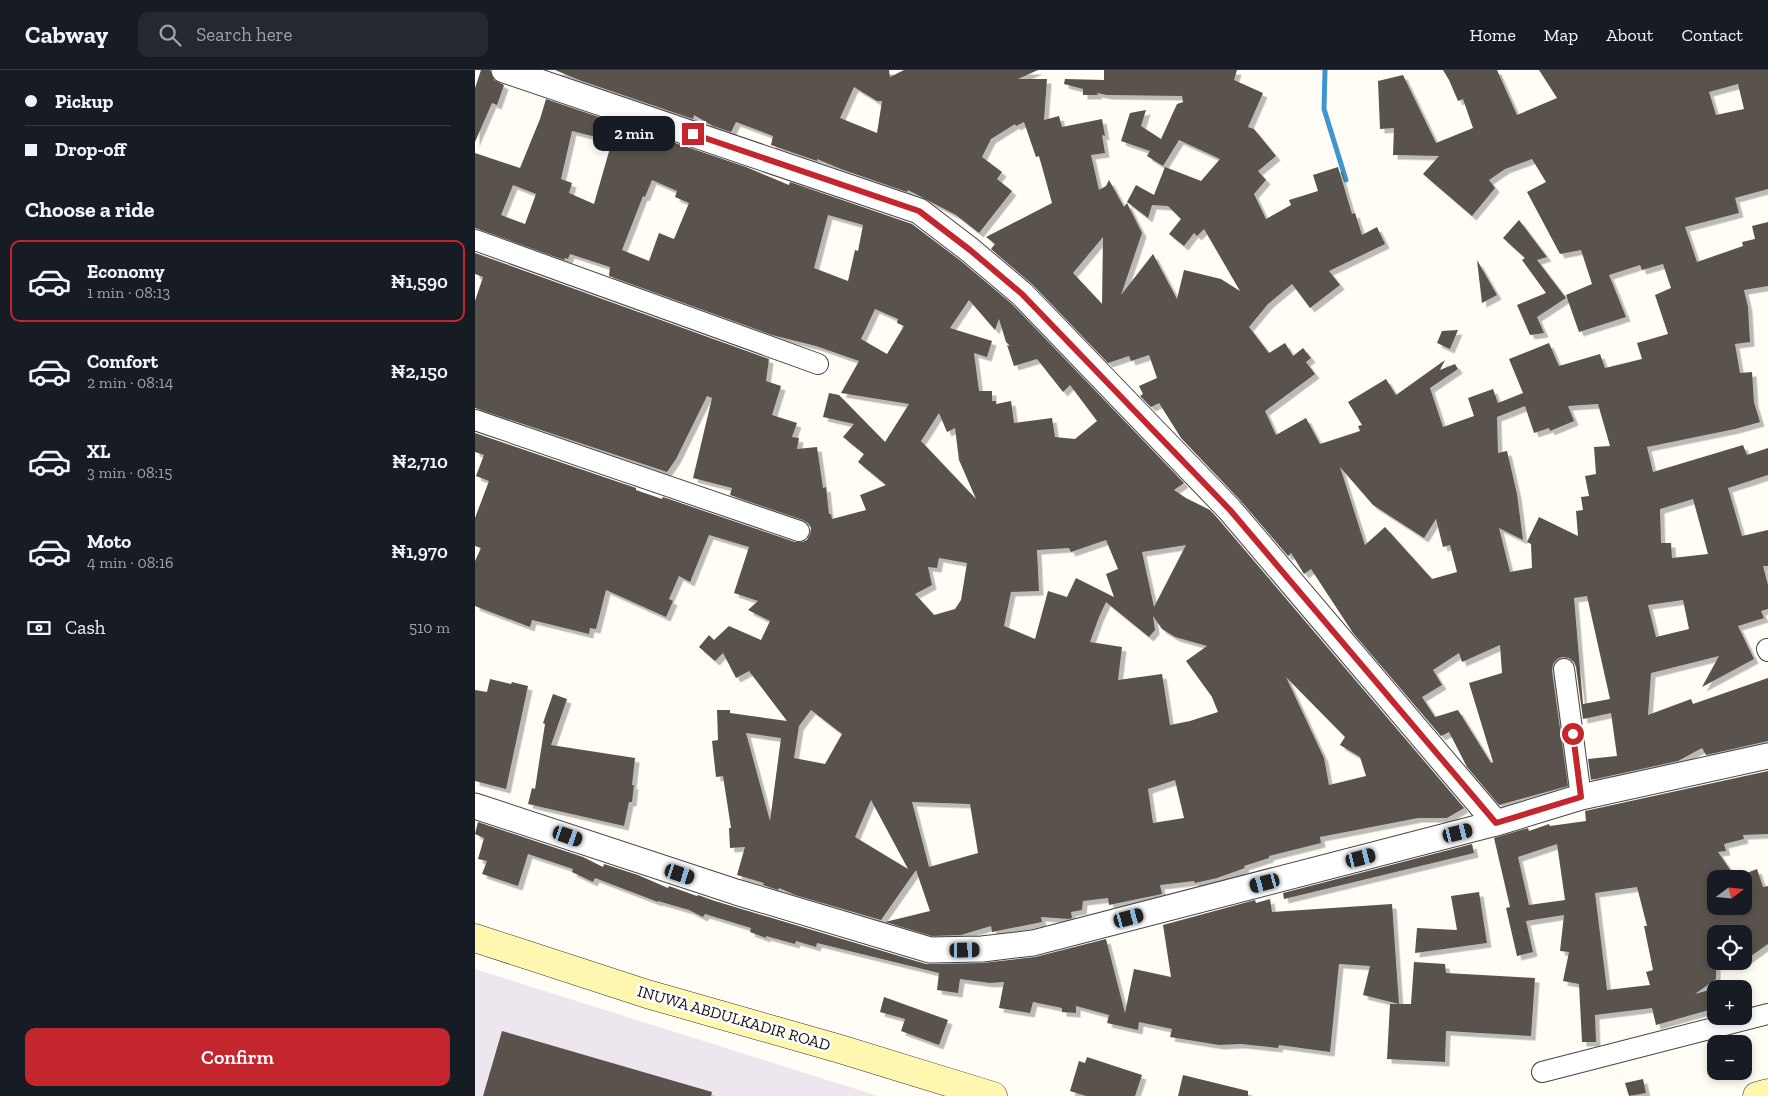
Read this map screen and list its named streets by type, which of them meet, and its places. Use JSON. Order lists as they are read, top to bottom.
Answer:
{
  "streets": {
    "main road": ["INUWA ABDULKADIR ROAD"]
  },
  "north": "right",
  "page": {
    "header": "Cabway",
    "search": "Search here",
    "nav": [
      "Home",
      "Map",
      "About",
      "Contact"
    ],
    "banner": ["Pickup", "Drop-off"],
    "bubble": "2 min",
    "heading": "Choose a ride",
    "list": [
      {
        "name": "Economy",
        "note": "1 min · 08:13",
        "value": "₦1,590"
      },
      {
        "name": "Comfort",
        "note": "2 min · 08:14",
        "value": "₦2,150"
      },
      {
        "name": "XL",
        "note": "3 min · 08:15",
        "value": "₦2,710"
      },
      {
        "name": "Moto",
        "note": "4 min · 08:16",
        "value": "₦1,970"
      }
    ],
    "pay": ["Cash", "510 m"],
    "map_buttons": ["+", "−"],
    "buttons": "Confirm"
  }
}
